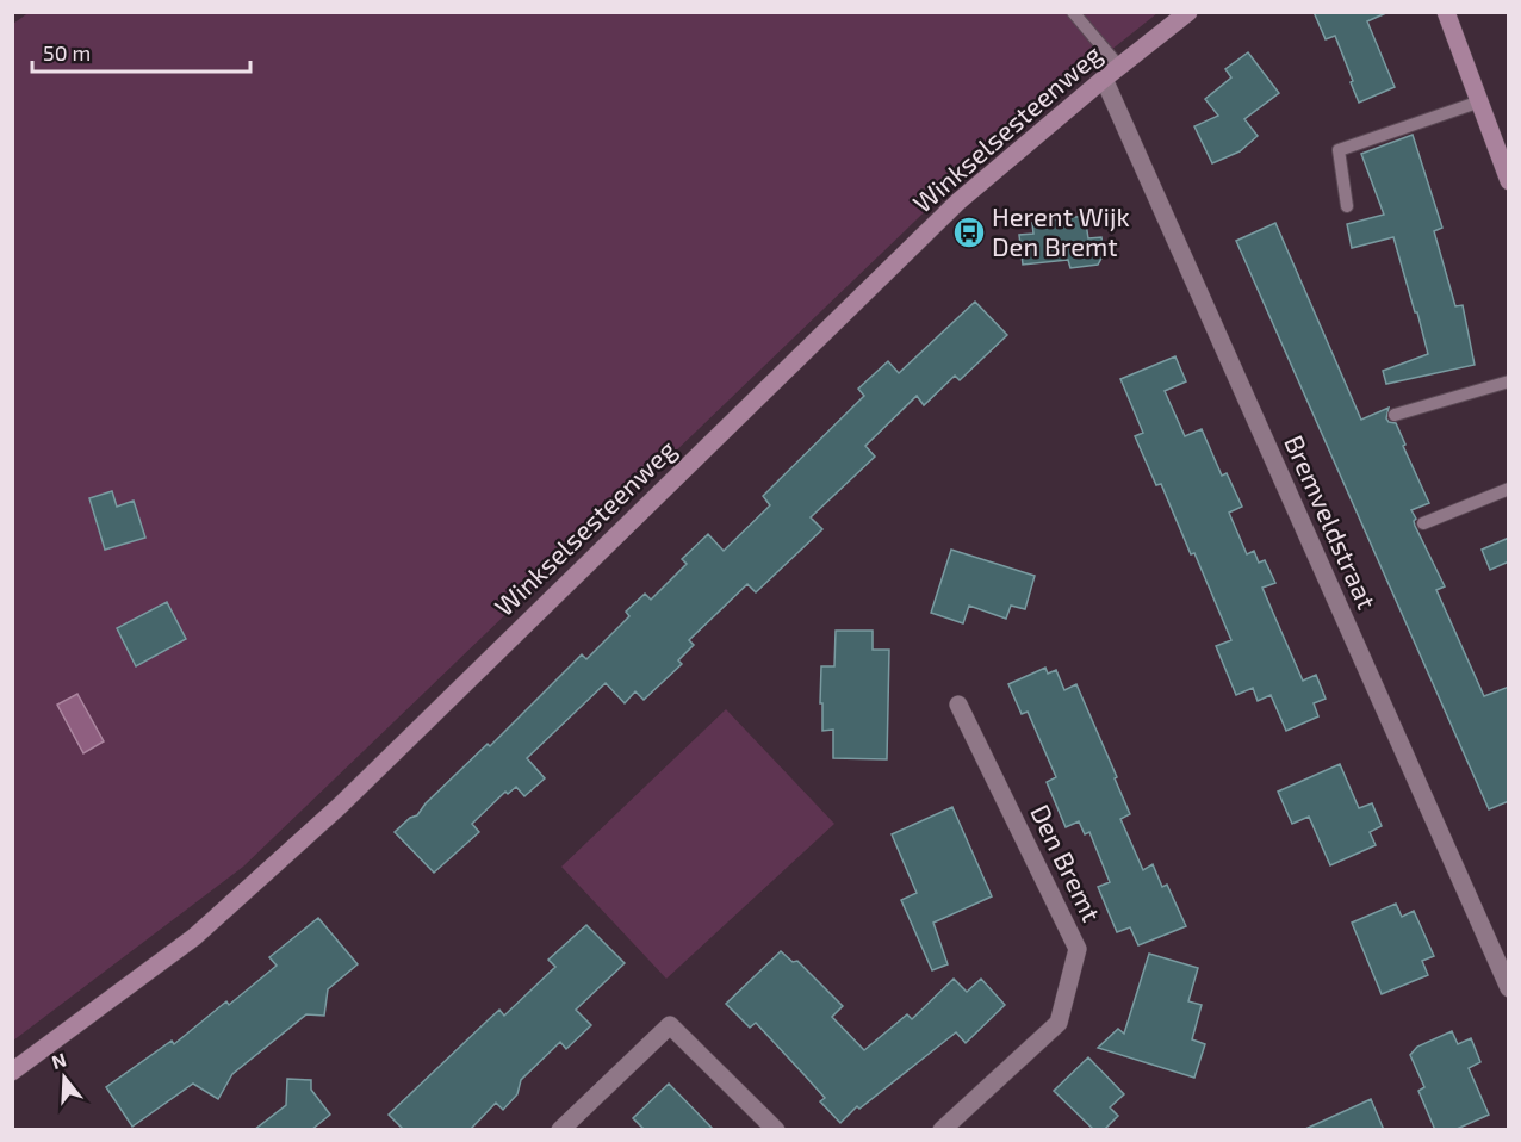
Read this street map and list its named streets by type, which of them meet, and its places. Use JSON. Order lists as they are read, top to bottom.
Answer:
{
  "streets": {
    "street": ["Winkselsesteenweg", "Bremveldstraat", "Den Bremt"]
  },
  "crossings": [
    ["Winkselsesteenweg", "Bremveldstraat"]
  ],
  "places": {
    "bus stop": ["Herent Wijk Den Bremt"]
  },
  "scale_bar": "50 m",
  "north": "top"
}
